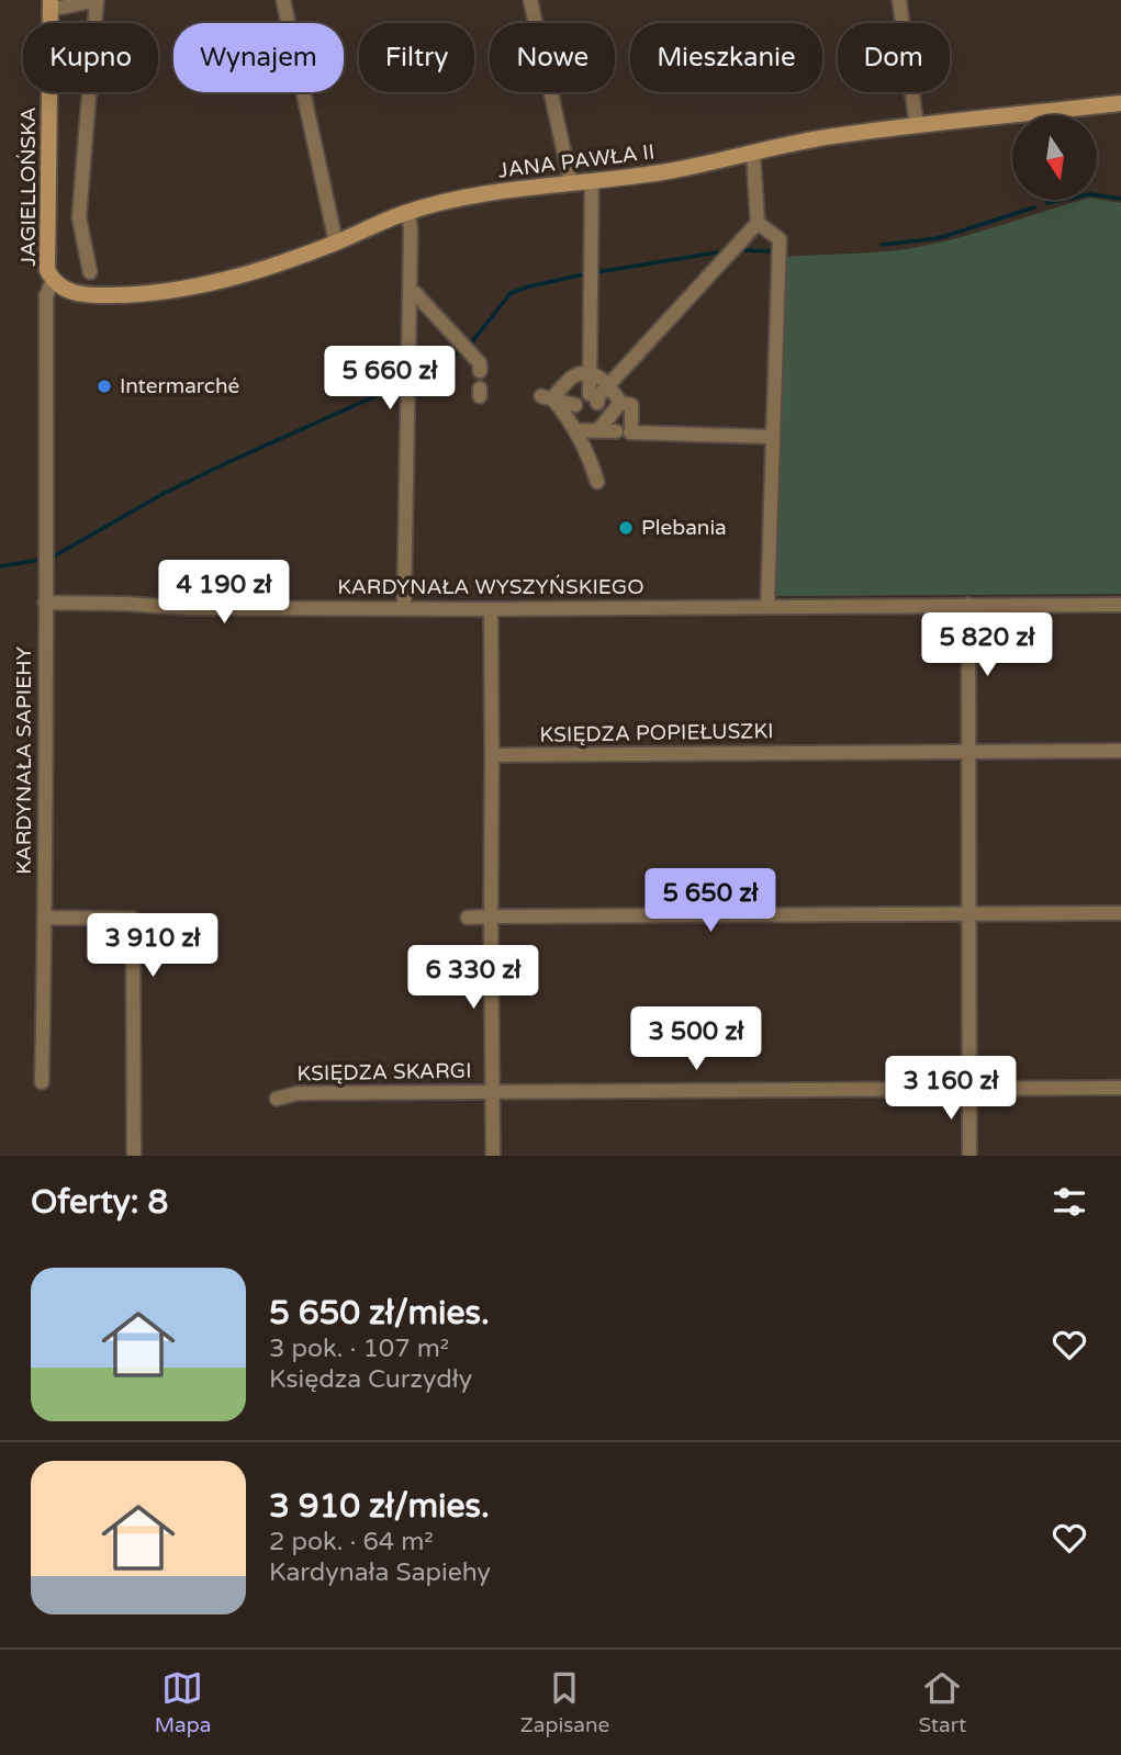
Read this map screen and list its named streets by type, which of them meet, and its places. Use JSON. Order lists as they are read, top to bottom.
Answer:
{
  "streets": {
    "street": [
      "JANA PAWŁA II",
      "JAGIELLOŃSKA",
      "KARDYNAŁA WYSZYŃSKIEGO",
      "KSIĘDZA POPIEŁUSZKI",
      "KARDYNAŁA SAPIEHY",
      "KSIĘDZA SKARGI"
    ]
  },
  "crossings": [
    ["JANA PAWŁA II", "JAGIELLOŃSKA"],
    ["KARDYNAŁA WYSZYŃSKIEGO", "KARDYNAŁA SAPIEHY"]
  ],
  "places": ["Intermarché", "Plebania"],
  "north": "bottom",
  "page": {
    "chip": [
      "Kupno",
      "Wynajem",
      "Filtry",
      "Nowe",
      "Mieszkanie",
      "Dom"
    ],
    "price": [
      "5 660 zł",
      "4 190 zł",
      "5 820 zł",
      "5 650 zł",
      "3 910 zł",
      "6 330 zł",
      "3 500 zł",
      "3 160 zł"
    ],
    "heading": "Oferty: 8",
    "list": [
      {
        "name": "5 650 zł/mies.",
        "note": "3 pok. · 107 m² · Księdza Curzydły"
      },
      {
        "name": "3 910 zł/mies.",
        "note": "2 pok. · 64 m² · Kardynała Sapiehy"
      }
    ],
    "tabs": ["Mapa", "Zapisane", "Start"]
  }
}
